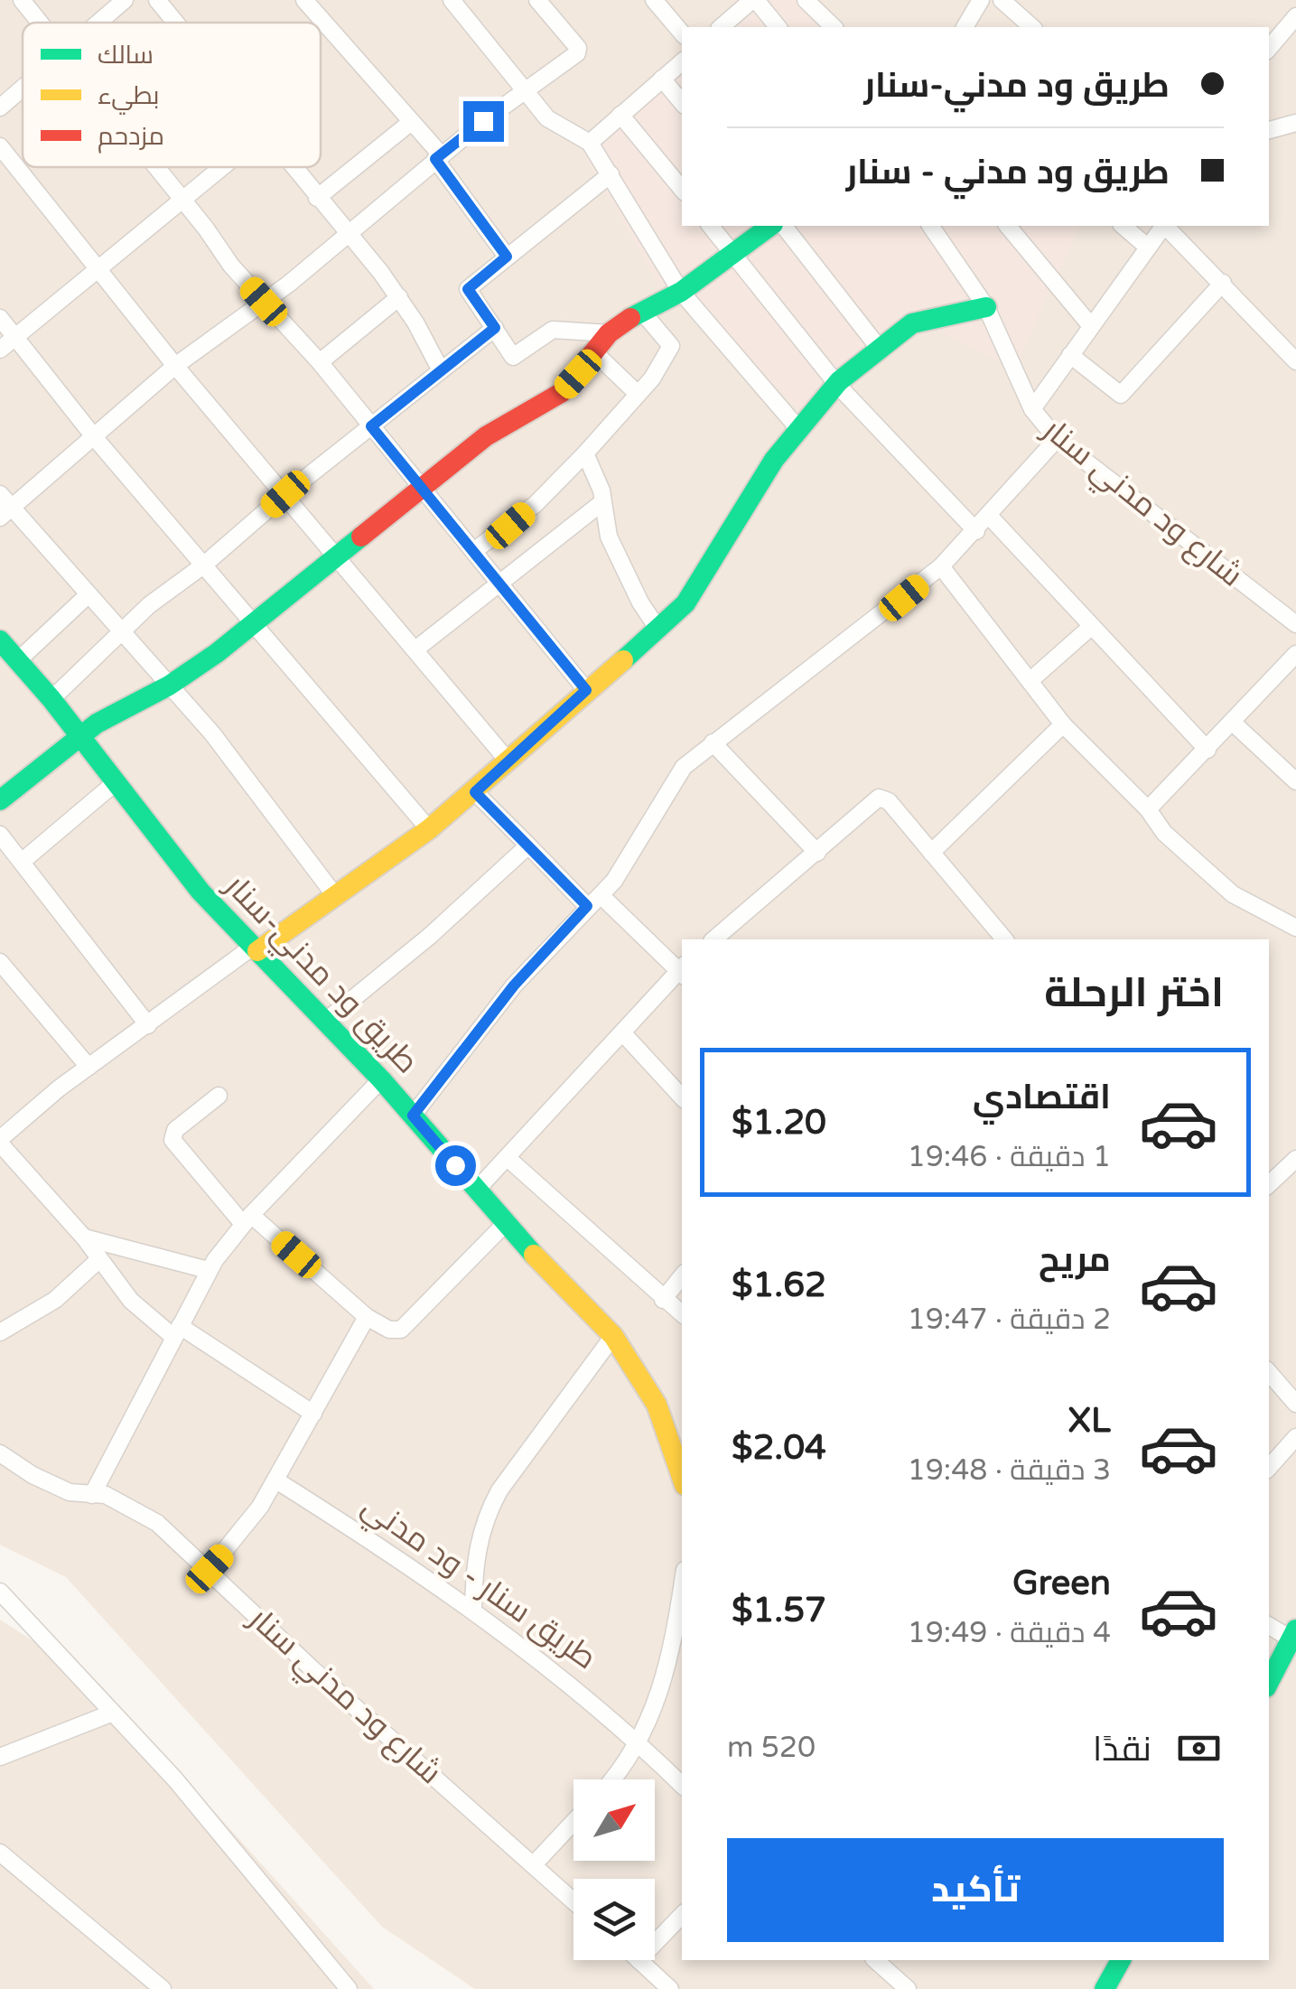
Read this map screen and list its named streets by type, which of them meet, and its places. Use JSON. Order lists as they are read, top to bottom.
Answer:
{
  "streets": {
    "main road": ["طريق ود مدني-سنار"],
    "street": ["شارع ود مدني سنار", "طريق سنار - ود مدني"]
  },
  "crossings": [
    ["طريق ود مدني-سنار", "طريق سنار - ود مدني"]
  ],
  "legend": ["سالك", "بطيء", "مزدحم"],
  "north": "top right",
  "page": {
    "banner": ["طريق ود مدني-سنار", "طريق ود مدني - سنار"],
    "heading": "اختر الرحلة",
    "list": [
      {
        "name": "اقتصادي",
        "note": "1 دقيقة · 19:46",
        "value": "$1.20"
      },
      {
        "name": "مريح",
        "note": "2 دقيقة · 19:47",
        "value": "$1.62"
      },
      {
        "name": "XL",
        "note": "3 دقيقة · 19:48",
        "value": "$2.04"
      },
      {
        "name": "Green",
        "note": "4 دقيقة · 19:49",
        "value": "$1.57"
      }
    ],
    "pay": ["نقدًا", "520 m"],
    "buttons": "تأكيد"
  }
}
